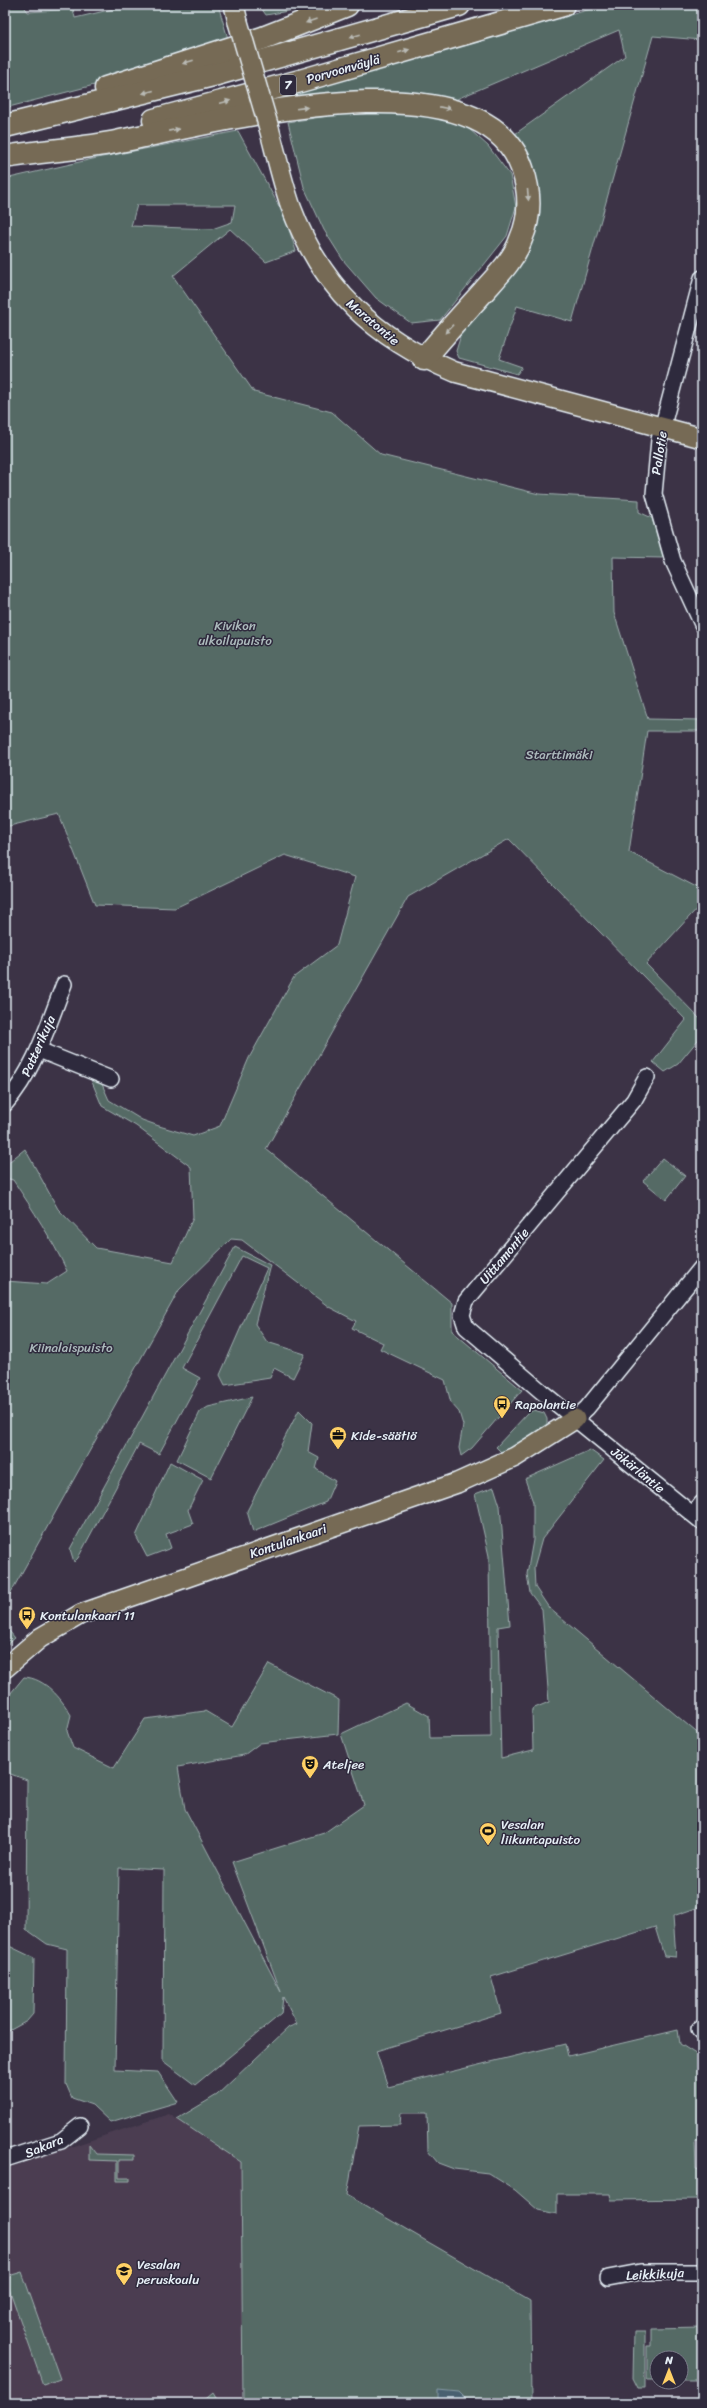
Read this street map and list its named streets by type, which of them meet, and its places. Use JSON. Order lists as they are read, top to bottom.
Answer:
{
  "streets": {
    "highway": ["Porvoonväylä", "7"],
    "main road": ["Maratontie", "Kontulankaari"],
    "street": [
      "Pallotie",
      "Patterikuja",
      "Uittamontie",
      "Jäkärläntie",
      "Sakara",
      "Leikkikuja"
    ]
  },
  "crossings": [
    ["Maratontie", "Pallotie"],
    ["Uittamontie", "Jäkärläntie"],
    ["Uittamontie", "Kontulankaari"],
    ["Jäkärläntie", "Kontulankaari"]
  ],
  "parks": ["Kivikon ulkoilupuisto", "Starttimäki", "Kiinalaispuisto"],
  "places": {
    "bus stop": ["Rapolantie", "Kontulankaari 11"],
    "office": ["Kide-säätiö"],
    "theatre": ["Ateljee"],
    "sports": ["Vesalan liikuntapuisto"],
    "school or university": ["Vesalan peruskoulu"]
  },
  "north": "top"
}
